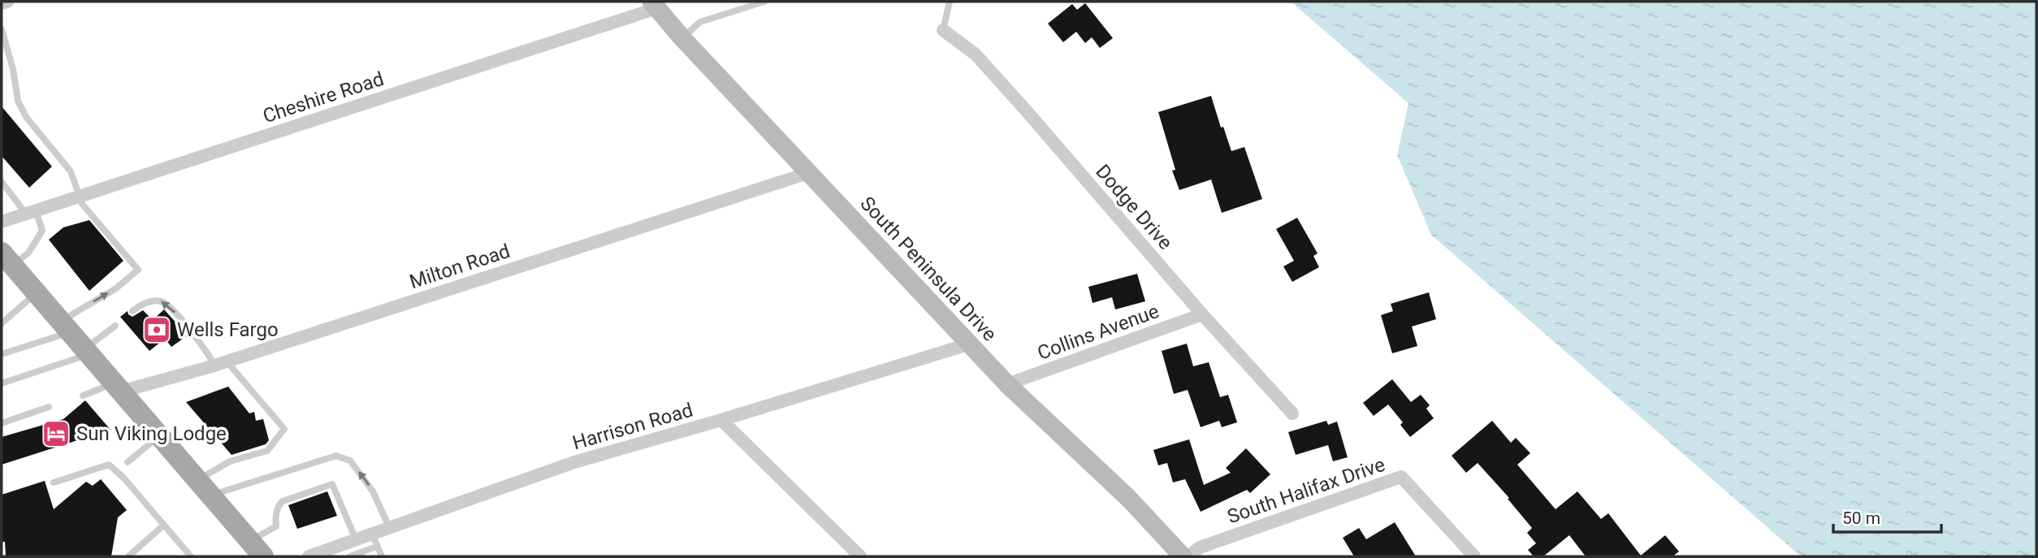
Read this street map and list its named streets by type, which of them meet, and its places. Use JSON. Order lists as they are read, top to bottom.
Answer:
{
  "streets": {
    "main road": ["South Peninsula Drive"],
    "street": [
      "Cheshire Road",
      "Dodge Drive",
      "Milton Road",
      "Collins Avenue",
      "Harrison Road",
      "South Halifax Drive"
    ]
  },
  "crossings": [
    ["Cheshire Road", "South Peninsula Drive"],
    ["Dodge Drive", "Collins Avenue"],
    ["Milton Road", "South Peninsula Drive"],
    ["South Peninsula Drive", "Collins Avenue"],
    ["South Peninsula Drive", "Harrison Road"]
  ],
  "places": {
    "bank": ["Wells Fargo"],
    "hotel": ["Sun Viking Lodge"]
  },
  "scale_bar": "50 m"
}
